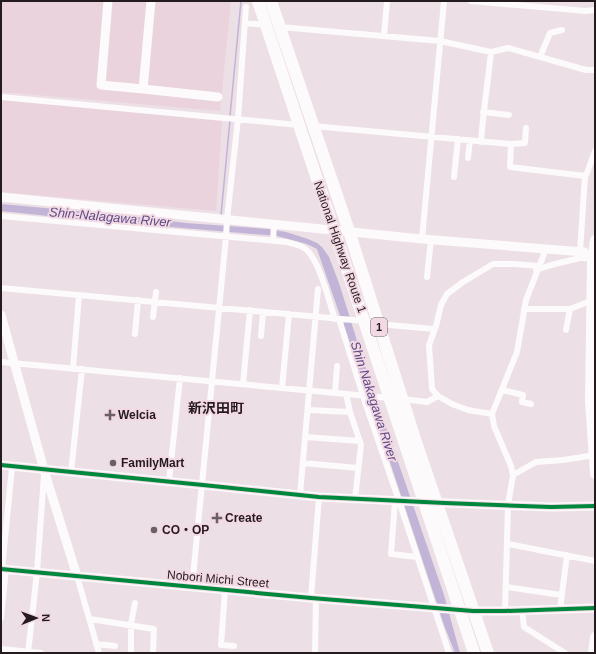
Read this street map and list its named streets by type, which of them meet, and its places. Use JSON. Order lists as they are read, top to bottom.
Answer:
{
  "streets": {
    "highway": ["National Highway Route 1", "1"],
    "street": ["Nobori Michi Street"]
  },
  "crossings": [
    ["National Highway Route 1", "Nobori Michi Street"]
  ],
  "districts": ["新沢田町"],
  "water": ["Shin-Nalagawa River", "Shin Nakagawa River"],
  "places": {
    "health": ["Welcia", "Create"],
    "other": ["FamilyMart", "CO・OP"]
  },
  "north": "right"
}
